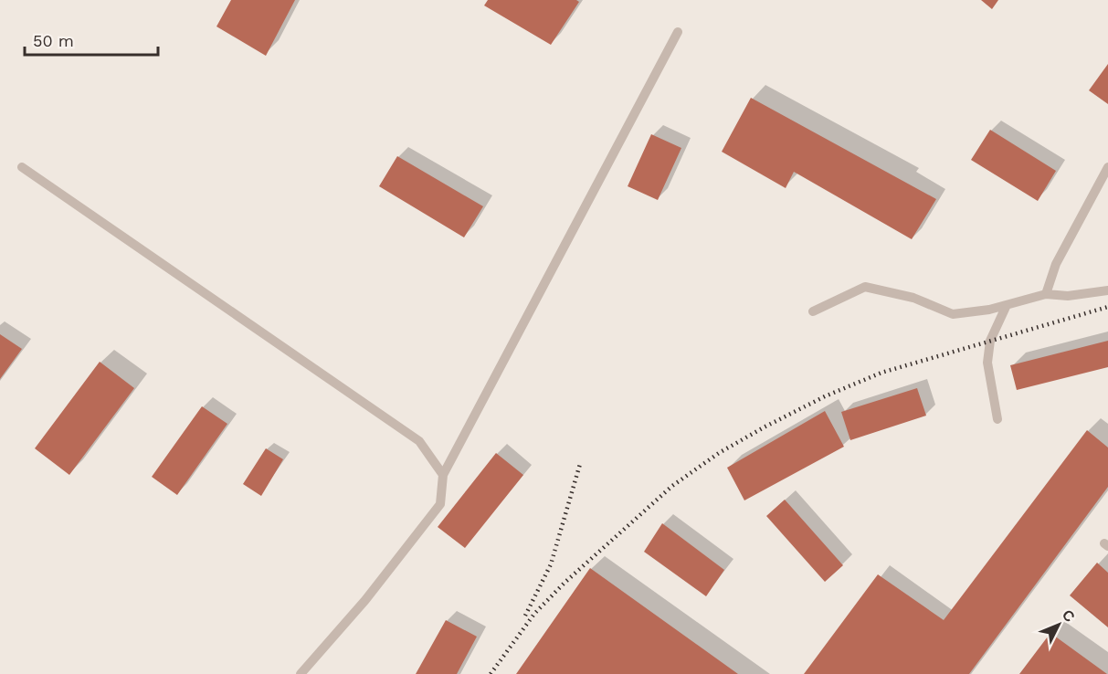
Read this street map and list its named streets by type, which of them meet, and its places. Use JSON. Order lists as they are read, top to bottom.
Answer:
{
  "scale_bar": "50 m",
  "north": "top right"
}
